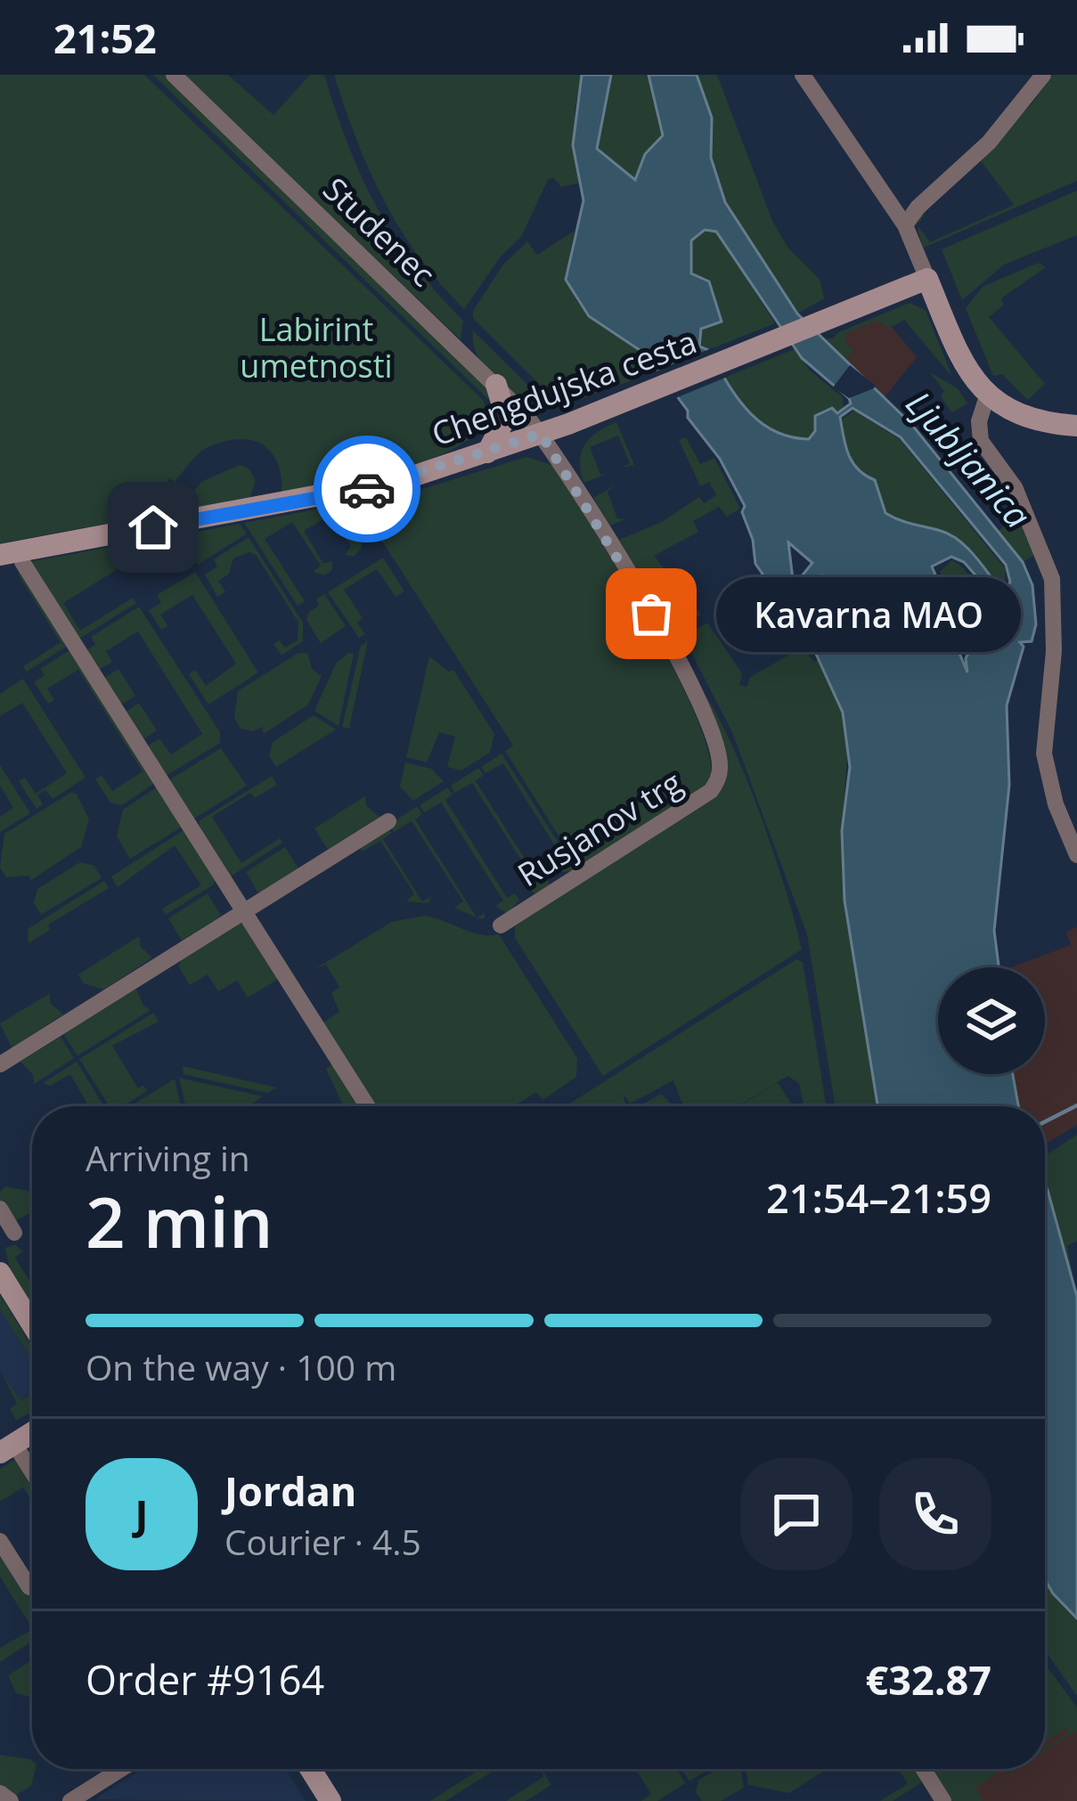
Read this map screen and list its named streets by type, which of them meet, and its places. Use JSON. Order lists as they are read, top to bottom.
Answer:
{
  "streets": {
    "street": ["Studenec", "Chengdujska cesta", "Rusjanov trg"]
  },
  "crossings": [
    ["Studenec", "Chengdujska cesta"],
    ["Studenec", "Rusjanov trg"],
    ["Chengdujska cesta", "Rusjanov trg"]
  ],
  "water": ["Ljubljanica"],
  "parks": ["Labirint umetnosti"],
  "places": ["Kavarna MAO"],
  "page": {
    "status": "21:52",
    "bubble": "Kavarna MAO",
    "heading": ["2 min", "Arriving in", "21:54–21:59"],
    "panel": [
      "Jordan",
      "Courier · 4.5",
      "Order #9164",
      "€32.87"
    ],
    "bar": "On the way · 100 m",
    "round": "J"
  }
}
